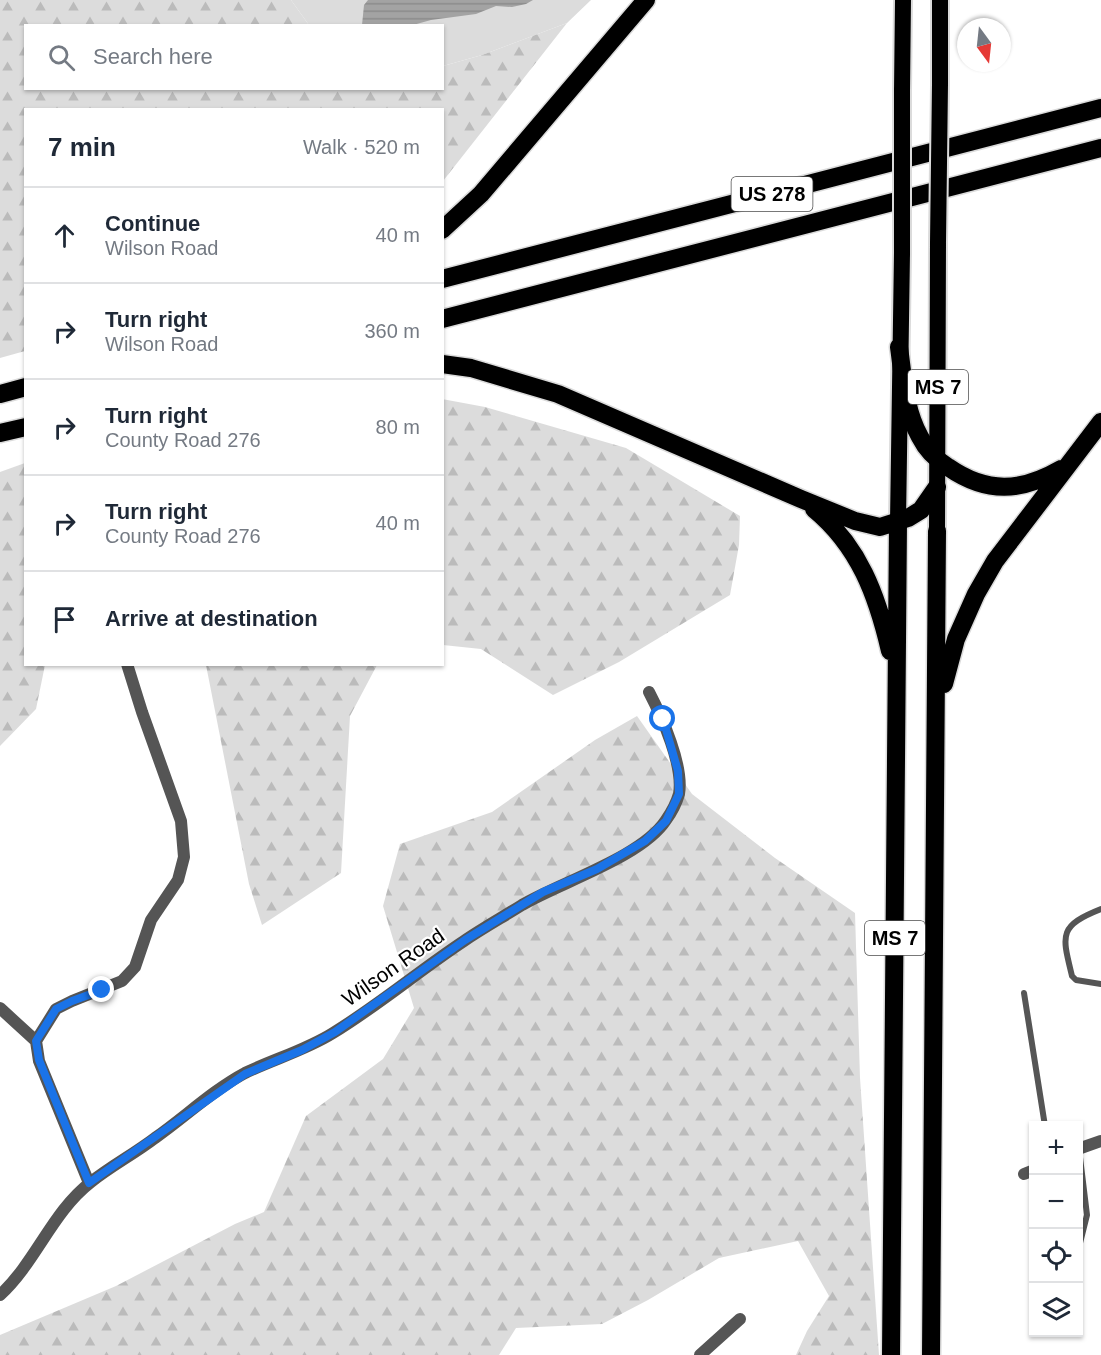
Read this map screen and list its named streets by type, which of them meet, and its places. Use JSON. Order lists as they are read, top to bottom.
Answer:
{
  "streets": {
    "highway": ["US 278", "MS 7"],
    "street": ["Wilson Road"]
  },
  "north": "bottom",
  "page": {
    "search": "Search here",
    "heading": ["7 min", "Walk · 520 m"],
    "list": [
      ["Continue", "Wilson Road", "40 m"],
      ["Turn right", "Wilson Road", "360 m"],
      ["Turn right", "County Road 276", "80 m"],
      ["Turn right", "County Road 276", "40 m"],
      "Arrive at destination"
    ],
    "map_buttons": ["+", "−"]
  }
}
